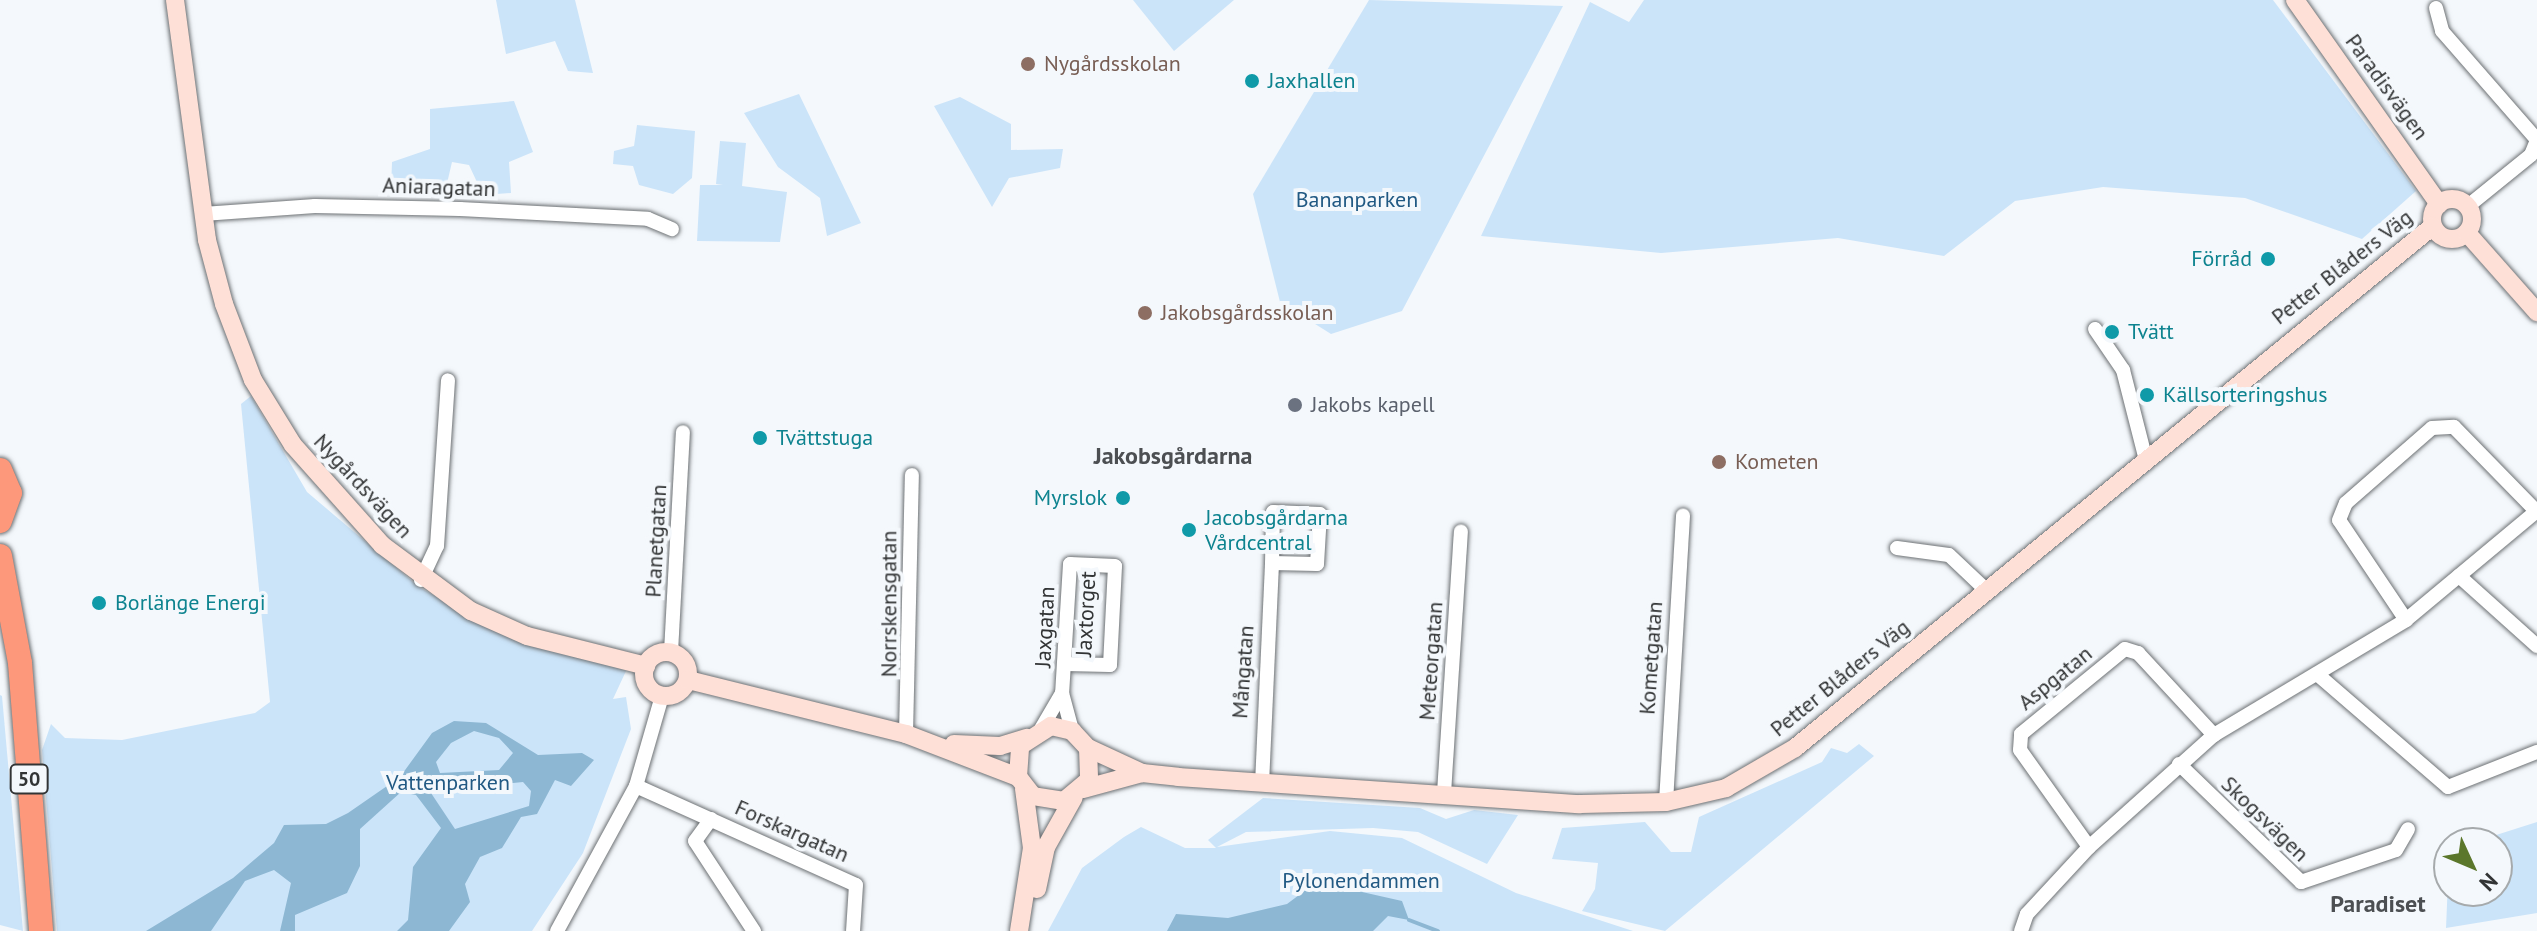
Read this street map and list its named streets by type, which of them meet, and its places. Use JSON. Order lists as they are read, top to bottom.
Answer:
{
  "streets": {
    "highway": ["50"],
    "street": [
      "Paradisvägen",
      "Aniaragatan",
      "Petter Blåders Väg",
      "Nygårdsvägen",
      "Planetgatan",
      "Norrskensgatan",
      "Jaxtorget",
      "Jaxgatan",
      "Kometgatan",
      "Meteorgatan",
      "Mångatan",
      "Aspgatan",
      "Skogsvägen",
      "Forskargatan"
    ]
  },
  "crossings": [
    ["Paradisvägen", "Petter Blåders Väg"],
    ["Aniaragatan", "Nygårdsvägen"],
    ["Petter Blåders Väg", "Jaxgatan"],
    ["Petter Blåders Väg", "Kometgatan"],
    ["Petter Blåders Väg", "Meteorgatan"],
    ["Petter Blåders Väg", "Mångatan"],
    ["Nygårdsvägen", "Planetgatan"],
    ["Jaxtorget", "Jaxgatan"]
  ],
  "districts": ["Jakobsgårdarna", "Paradiset"],
  "parks": ["Bananparken", "Vattenparken", "Pylonendammen"],
  "places": [
    "Nygårdsskolan",
    "Jaxhallen",
    "Förråd",
    "Jakobsgårdsskolan",
    "Tvätt",
    "Källsorteringshus",
    "Jakobs kapell",
    "Tvättstuga",
    "Kometen",
    "Myrslok",
    "Jacobsgårdarna Vårdcentral",
    "Borlänge Energi"
  ],
  "north": "bottom right"
}
